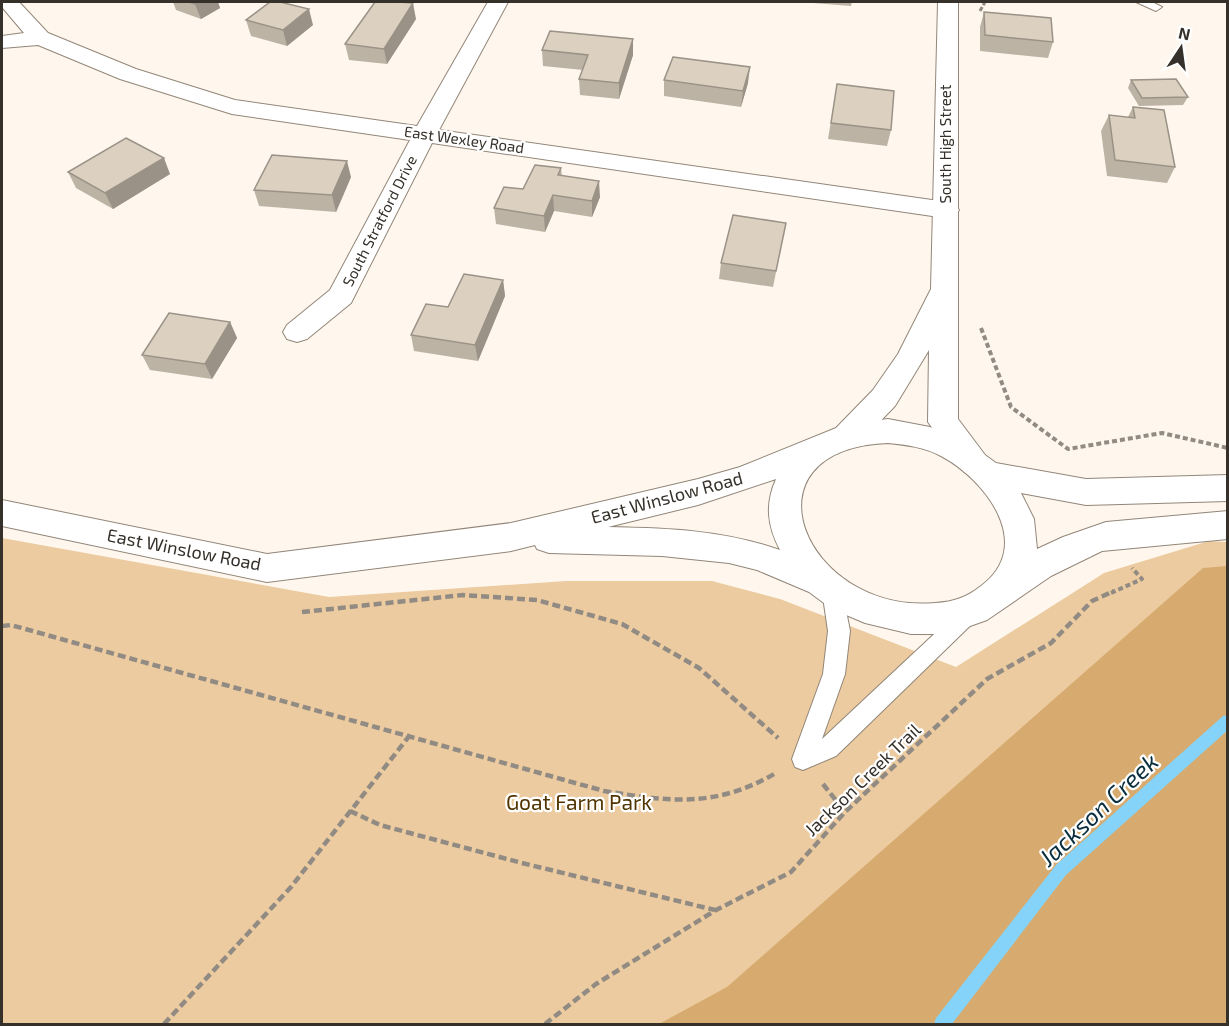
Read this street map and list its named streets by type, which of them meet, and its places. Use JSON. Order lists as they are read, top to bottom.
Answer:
{
  "streets": {
    "street": [
      "East Wexley Road",
      "South High Street",
      "South Stratford Drive",
      "East Winslow Road"
    ],
    "path": ["Jackson Creek Trail"]
  },
  "crossings": [
    ["East Wexley Road", "South High Street"],
    ["East Wexley Road", "South Stratford Drive"],
    ["South High Street", "East Winslow Road"]
  ],
  "water": ["Jackson Creek"],
  "parks": ["Goat Farm Park"],
  "north": "top"
}
